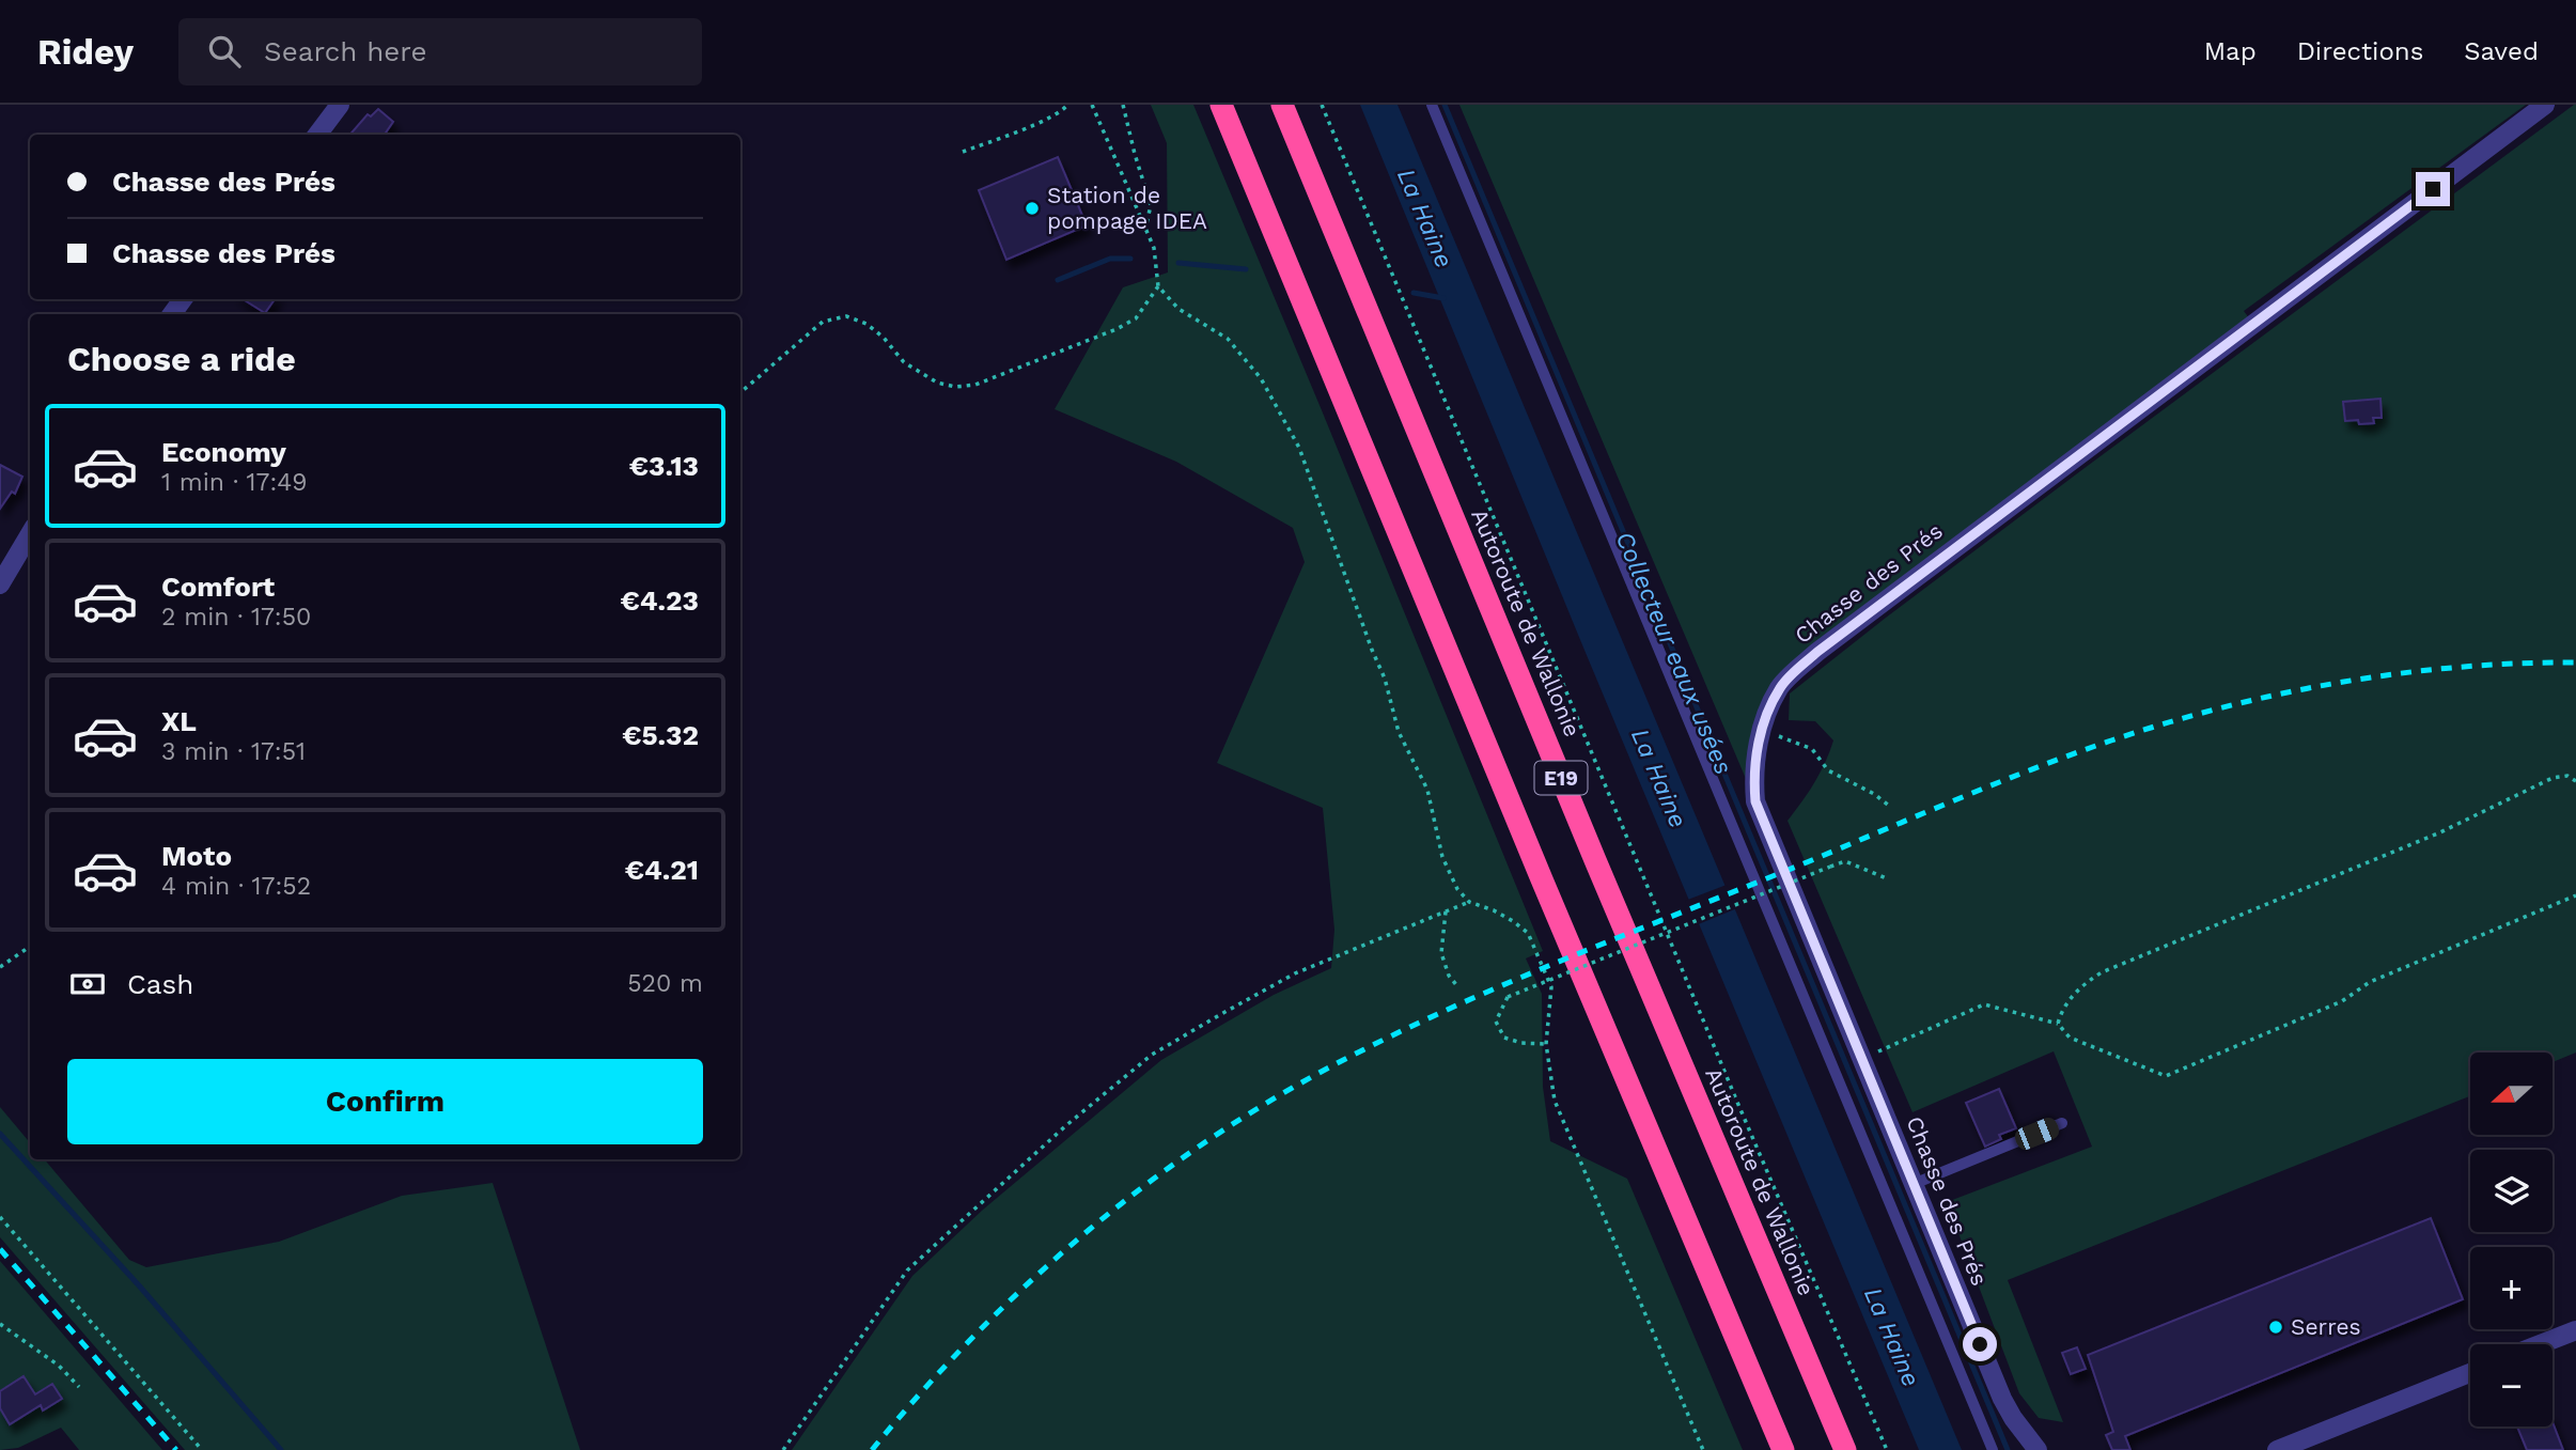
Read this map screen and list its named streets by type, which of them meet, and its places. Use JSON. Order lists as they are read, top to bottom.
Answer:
{
  "streets": {
    "highway": ["Autoroute de Wallonie", "E19"],
    "street": ["Chasse des Prés"]
  },
  "water": ["La Haine", "Collecteur eaux usées"],
  "places": ["Station de pompage IDEA", "Serres"],
  "north": "left",
  "page": {
    "header": "Ridey",
    "search": "Search here",
    "nav": ["Map", "Directions", "Saved"],
    "banner": ["Chasse des Prés", "Chasse des Prés"],
    "heading": "Choose a ride",
    "list": [
      {
        "name": "Economy",
        "note": "1 min · 17:49",
        "value": "€3.13"
      },
      {
        "name": "Comfort",
        "note": "2 min · 17:50",
        "value": "€4.23"
      },
      {
        "name": "XL",
        "note": "3 min · 17:51",
        "value": "€5.32"
      },
      {
        "name": "Moto",
        "note": "4 min · 17:52",
        "value": "€4.21"
      }
    ],
    "pay": ["Cash", "520 m"],
    "buttons": "Confirm",
    "map_buttons": ["+", "−"]
  }
}
